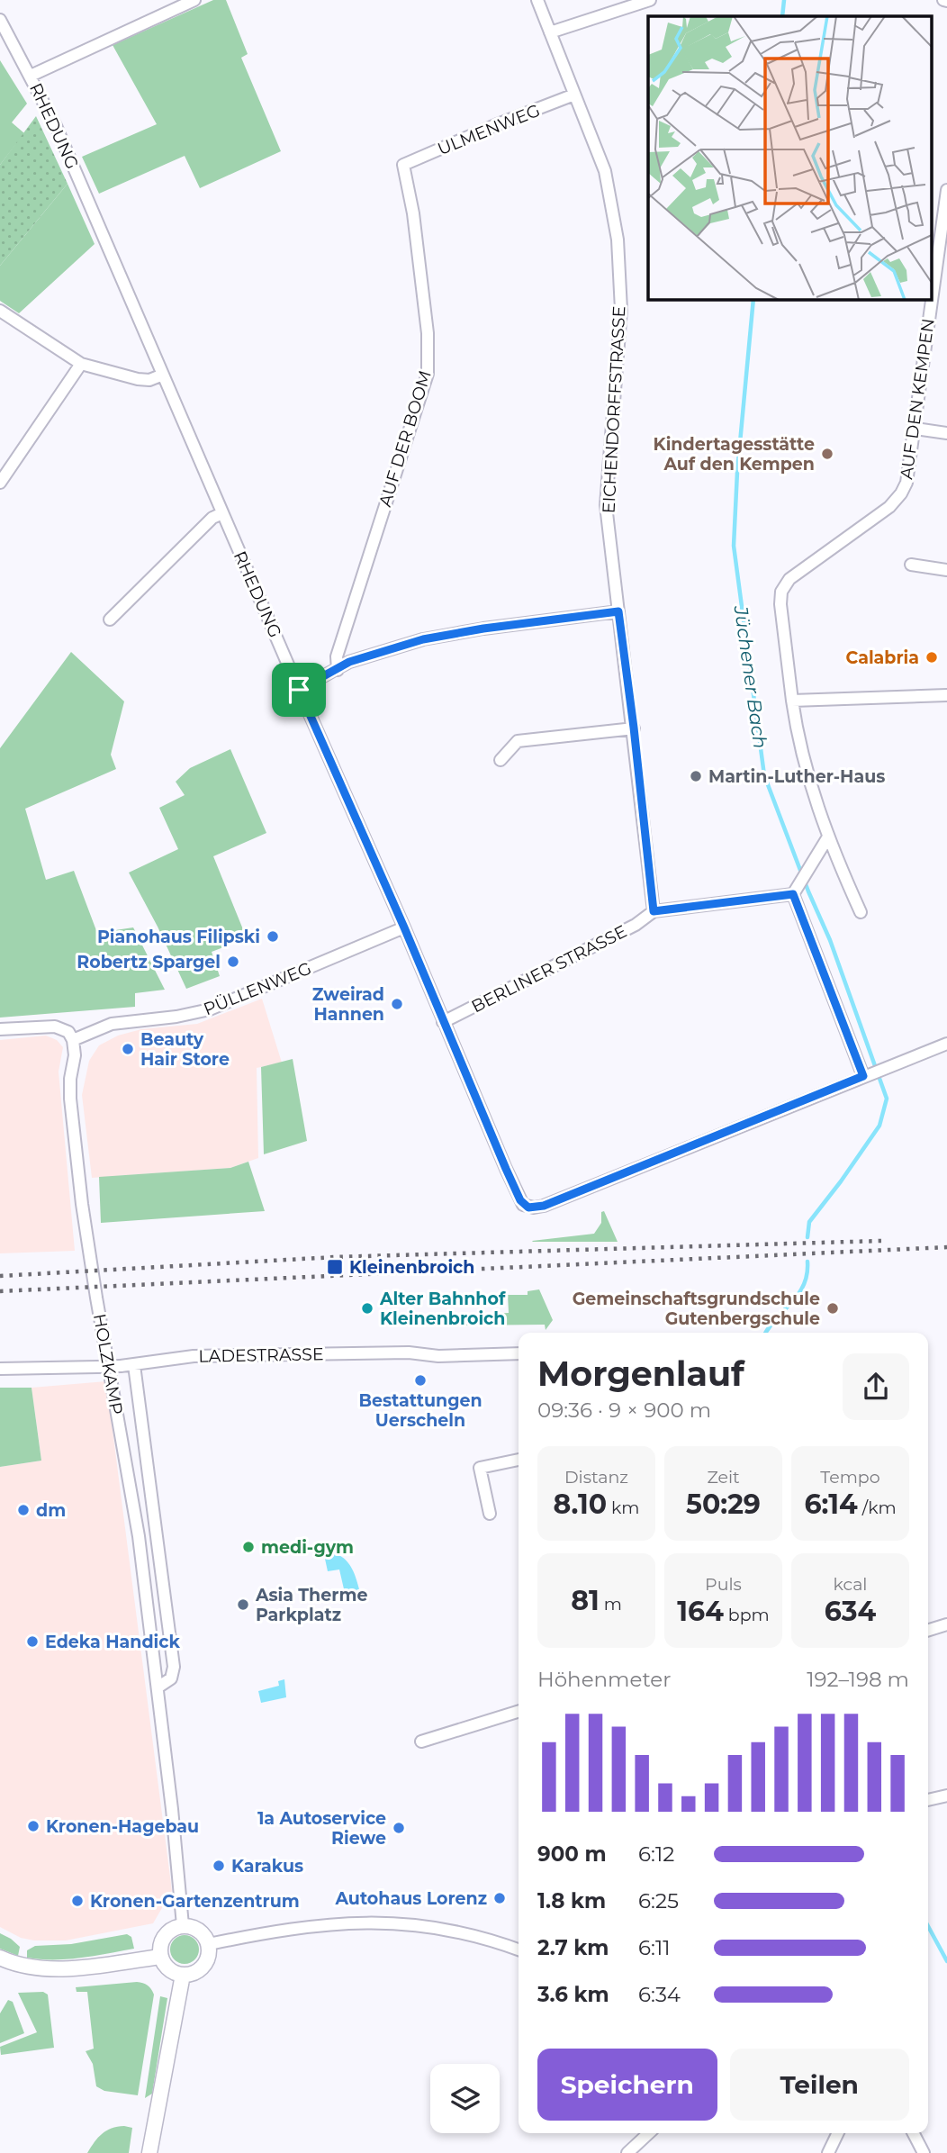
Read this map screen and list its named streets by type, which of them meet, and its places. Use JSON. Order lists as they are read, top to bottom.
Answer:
{
  "streets": {
    "street": [
      "RHEDUNG",
      "ULMENWEG",
      "AUF DEN KEMPEN",
      "EICHENDORFFSTRASSE",
      "AUF DER BOOM",
      "BERLINER STRASSE",
      "PÜLLENWEG",
      "LADESTRASSE",
      "HOLZKAMP"
    ]
  },
  "crossings": [
    ["RHEDUNG", "BERLINER STRASSE"],
    ["RHEDUNG", "PÜLLENWEG"],
    ["ULMENWEG", "EICHENDORFFSTRASSE"],
    ["ULMENWEG", "AUF DER BOOM"],
    ["EICHENDORFFSTRASSE", "BERLINER STRASSE"],
    ["PÜLLENWEG", "HOLZKAMP"],
    ["LADESTRASSE", "HOLZKAMP"]
  ],
  "water": ["Jüchener Bach"],
  "places": {
    "other": [
      "Kindertagesstätte Auf den Kempen",
      "Calabria",
      "Martin-Luther-Haus",
      "Pianohaus Filipski",
      "Robertz Spargel",
      "Zweirad Hannen",
      "Beauty Hair Store",
      "Alter Bahnhof Kleinenbroich",
      "Gemeinschaftsgrundschule Gutenbergschule",
      "Bestattungen Uerscheln",
      "dm",
      "medi-gym",
      "Asia Therme Parkplatz",
      "Edeka Handick",
      "Kronen-Hagebau",
      "1a Autoservice Riewe",
      "Karakus",
      "Autohaus Lorenz",
      "Kronen-Gartenzentrum"
    ],
    "transit": ["Kleinenbroich"]
  },
  "page": {
    "heading": ["Morgenlauf", "09:36 · 9 × 900 m"],
    "stats": [
      ["Distanz", "8.10 km"],
      ["Zeit", "50:29"],
      ["Tempo", "6:14 /km"],
      ["81 m"],
      ["Puls", "164 bpm"],
      ["kcal", "634"]
    ],
    "chart": ["Höhenmeter", "192–198 m"],
    "list": [
      {
        "name": "900 m",
        "note": "6:12"
      },
      {
        "name": "1.8 km",
        "note": "6:25"
      },
      {
        "name": "2.7 km",
        "note": "6:11"
      },
      {
        "name": "3.6 km",
        "note": "6:34"
      }
    ],
    "buttons": ["Speichern", "Teilen"]
  }
}
